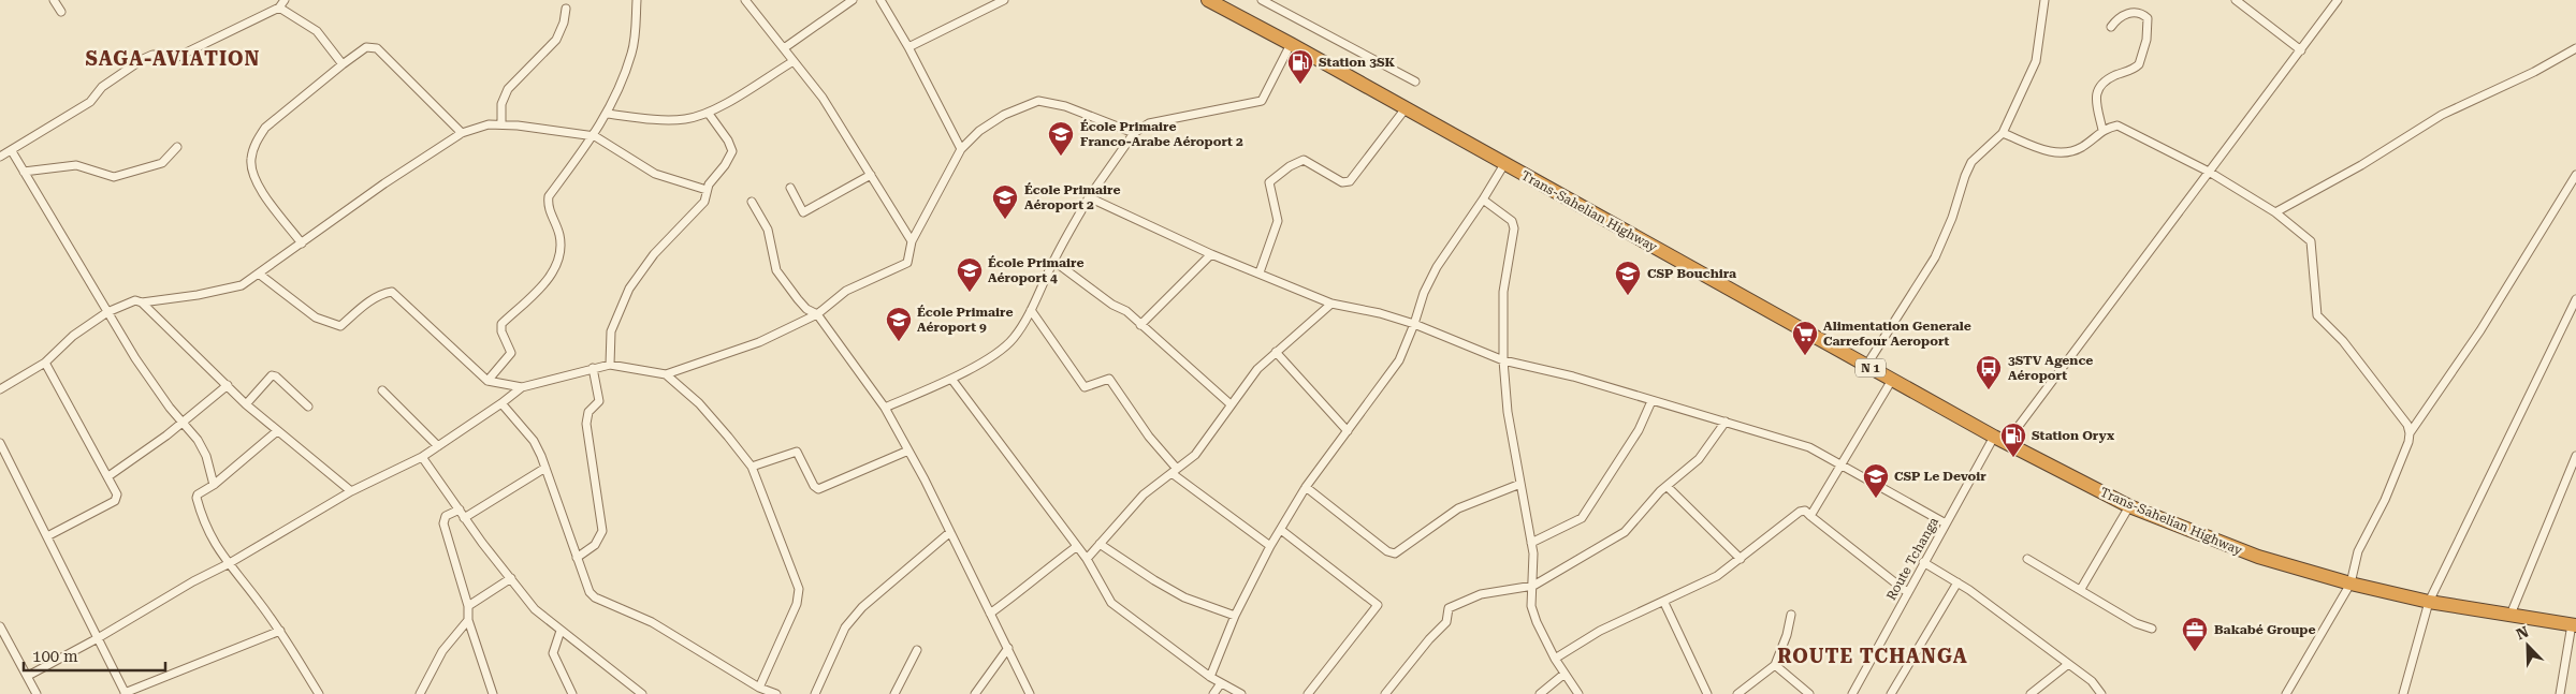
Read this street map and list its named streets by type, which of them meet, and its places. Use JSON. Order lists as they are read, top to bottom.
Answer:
{
  "streets": {
    "highway": ["Trans-Sahelian Highway", "N 1"],
    "street": ["Route Tchanga"]
  },
  "crossings": [
    ["Trans-Sahelian Highway", "Route Tchanga"]
  ],
  "districts": ["SAGA-AVIATION", "ROUTE TCHANGA"],
  "places": {
    "fuel station": ["Station 3SK", "Station Oryx"],
    "school or university": [
      "École Primaire Franco-Arabe Aéroport 2",
      "École Primaire Aéroport 2",
      "École Primaire Aéroport 4",
      "CSP Bouchira",
      "École Primaire Aéroport 9",
      "CSP Le Devoir"
    ],
    "supermarket": ["Alimentation Generale Carrefour Aeroport"],
    "bus stop": ["3STV Agence Aéroport"],
    "office": ["Bakabé Groupe"]
  },
  "scale_bar": "100 m",
  "north": "top left"
}
